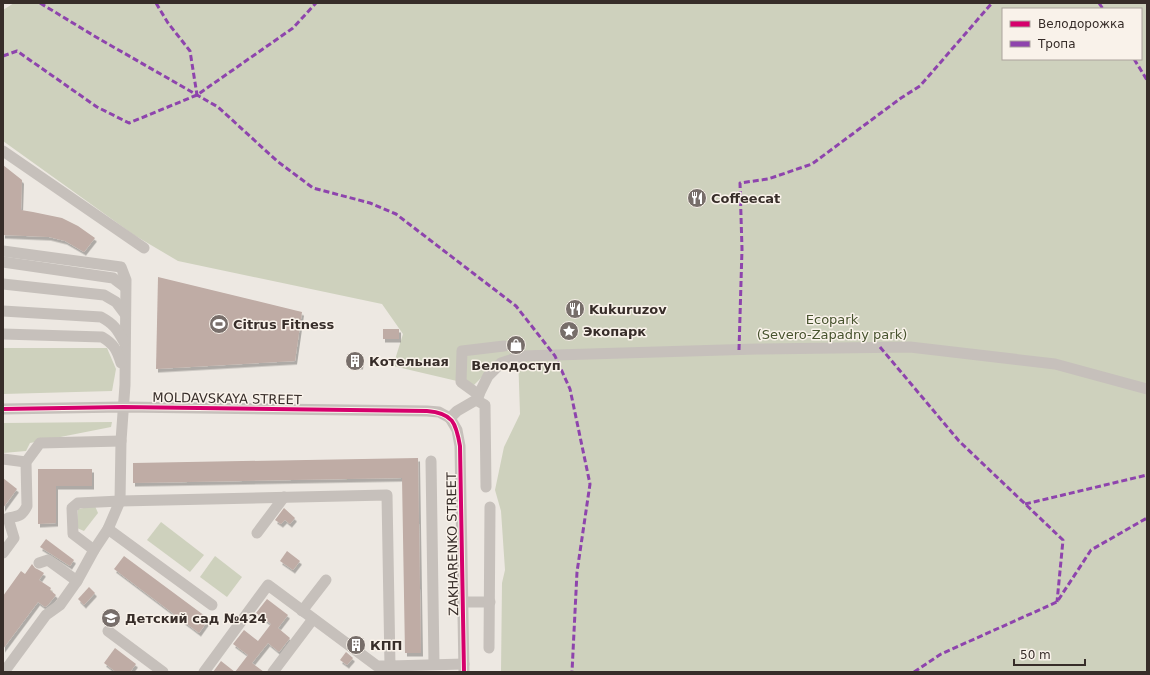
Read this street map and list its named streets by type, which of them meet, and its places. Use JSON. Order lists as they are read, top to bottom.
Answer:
{
  "streets": {
    "street": ["MOLDAVSKAYA STREET", "ZAKHARENKO STREET"]
  },
  "crossings": [
    ["MOLDAVSKAYA STREET", "ZAKHARENKO STREET"]
  ],
  "parks": ["Ecopark (Severo-Zapadny park)"],
  "places": {
    "restaurant": ["Coffeecat", "Kukuruzov"],
    "sports": ["Citrus Fitness"],
    "place": ["Экопарк"],
    "shop": ["Велодоступ"],
    "building": ["Котельная", "КПП"],
    "school or university": ["Детский сад №424"]
  },
  "legend": ["Велодорожка", "Тропа"],
  "scale_bar": "50 m"
}
